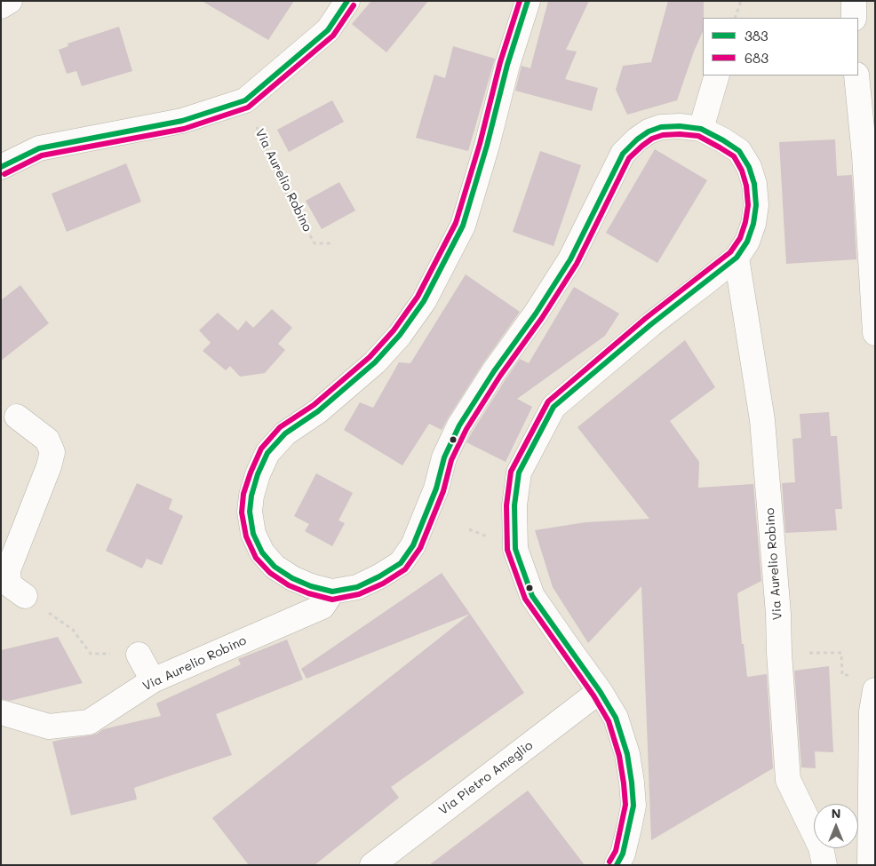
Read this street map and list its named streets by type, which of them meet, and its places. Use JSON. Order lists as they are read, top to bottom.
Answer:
{
  "streets": {
    "street": ["Via Aurelio Robino", "Via Pietro Ameglio"]
  },
  "lines": ["transit line 383", "transit line 683"],
  "legend": ["383", "683"],
  "north": "top"
}
